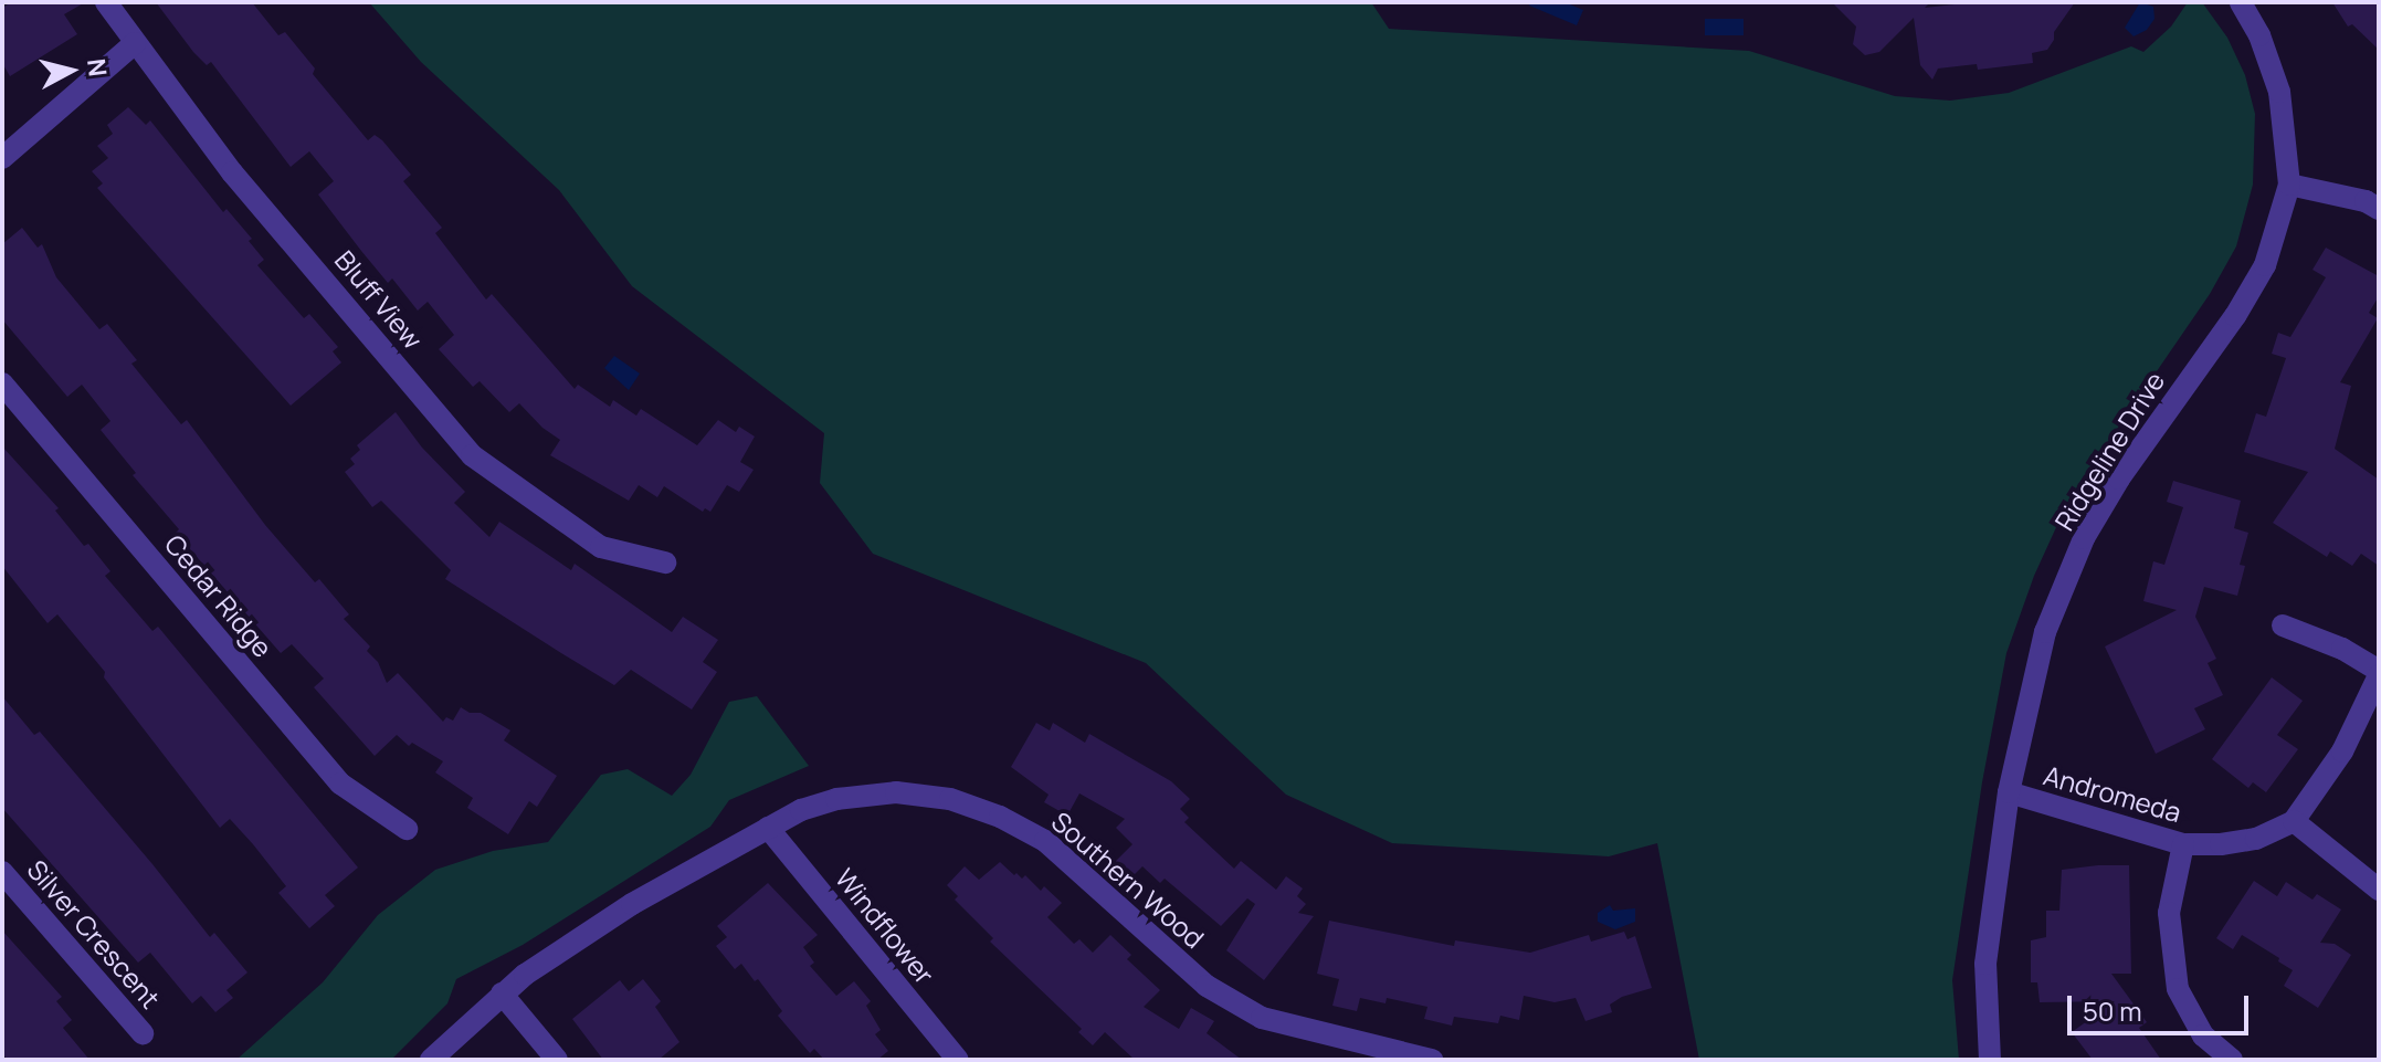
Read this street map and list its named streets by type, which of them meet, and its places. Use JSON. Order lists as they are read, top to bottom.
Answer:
{
  "streets": {
    "street": [
      "Bluff View",
      "Ridgeline Drive",
      "Cedar Ridge",
      "Andromeda",
      "Southern Wood",
      "Windflower",
      "Silver Crescent"
    ]
  },
  "crossings": [
    ["Ridgeline Drive", "Andromeda"],
    ["Southern Wood", "Windflower"]
  ],
  "scale_bar": "50 m",
  "north": "right"
}
